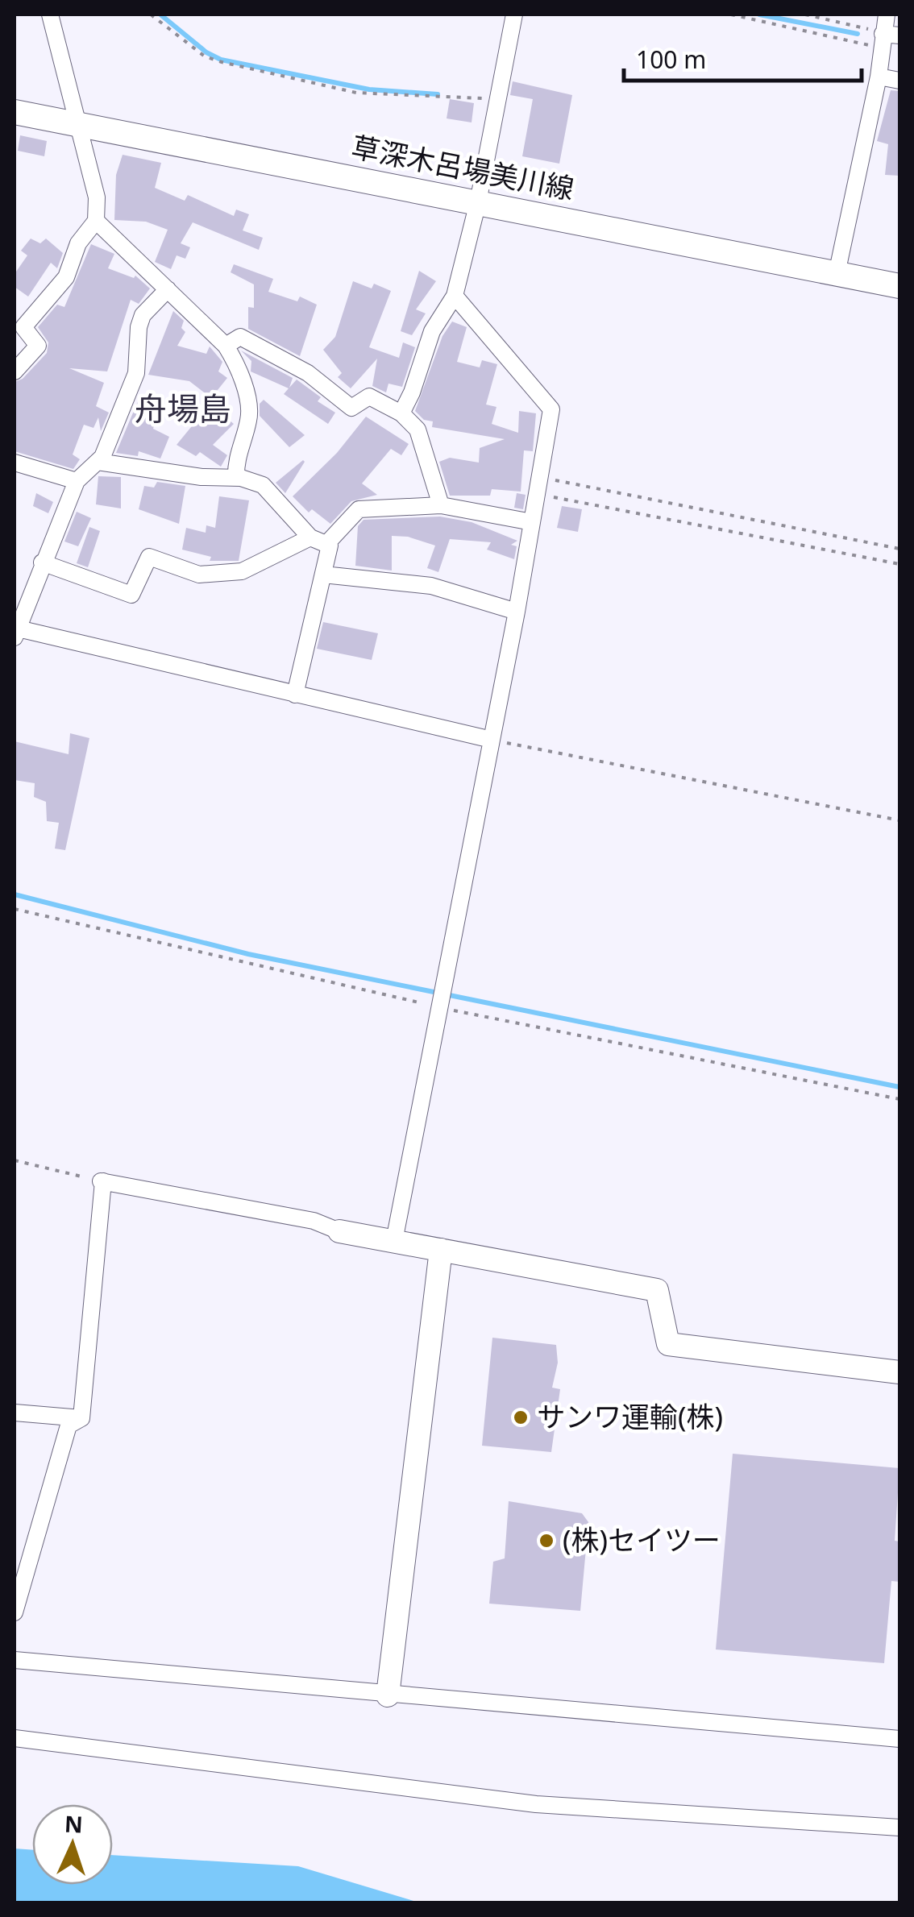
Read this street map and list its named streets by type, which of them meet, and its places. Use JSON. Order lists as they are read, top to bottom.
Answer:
{
  "streets": {
    "main road": ["草深木呂場美川線"]
  },
  "districts": ["舟場島"],
  "places": ["サンワ運輸(株)", "(株)セイツー"],
  "scale_bar": "100 m",
  "north": "top"
}
